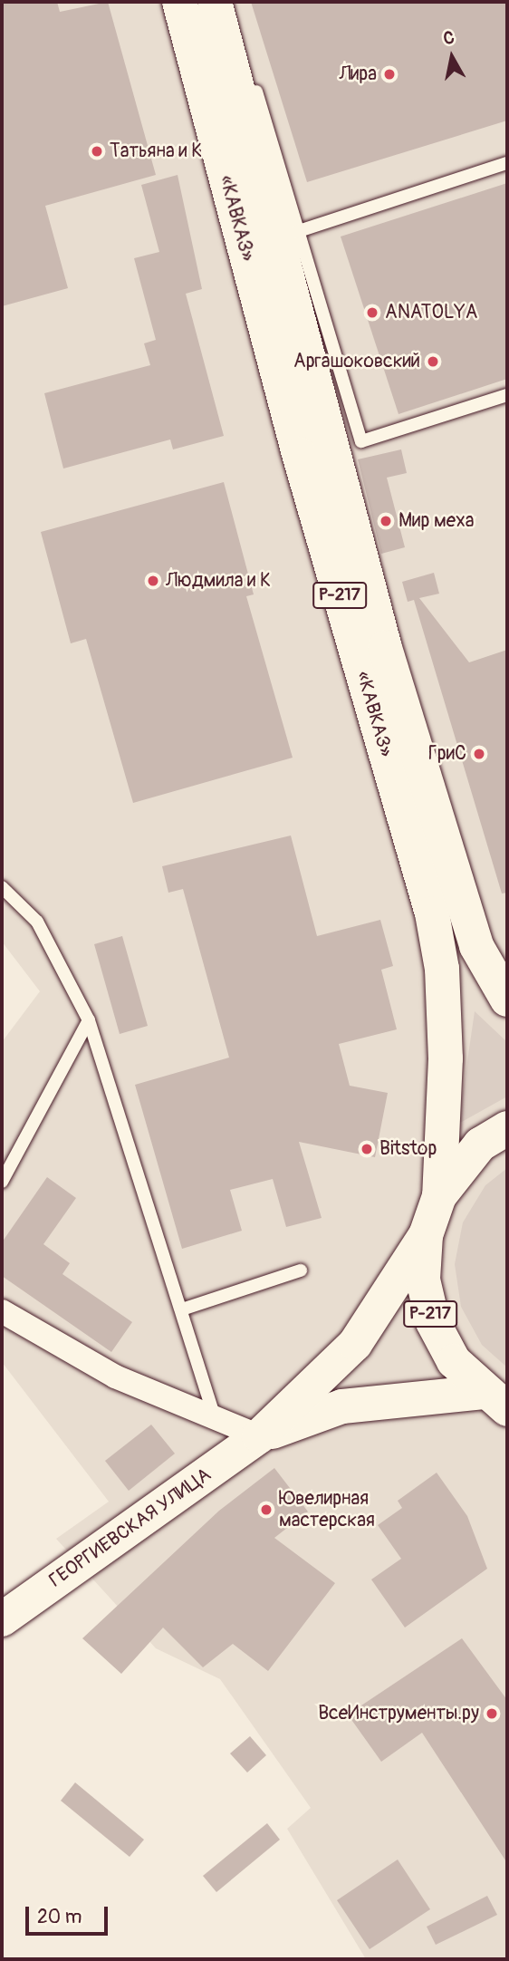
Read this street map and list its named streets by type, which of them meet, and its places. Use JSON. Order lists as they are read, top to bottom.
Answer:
{
  "streets": {
    "main road": ["«КАВКАЗ»", "Р-217", "ГЕОРГИЕВСКАЯ УЛИЦА"]
  },
  "places": [
    "Лира",
    "Татьяна и К",
    "ANATOLYA",
    "Аргашоковский",
    "Мир меха",
    "Людмила и К",
    "ГриС",
    "Bitstop",
    "Ювелирная мастерская",
    "ВсеИнструменты.ру"
  ],
  "scale_bar": "20 m",
  "north": "top"
}
